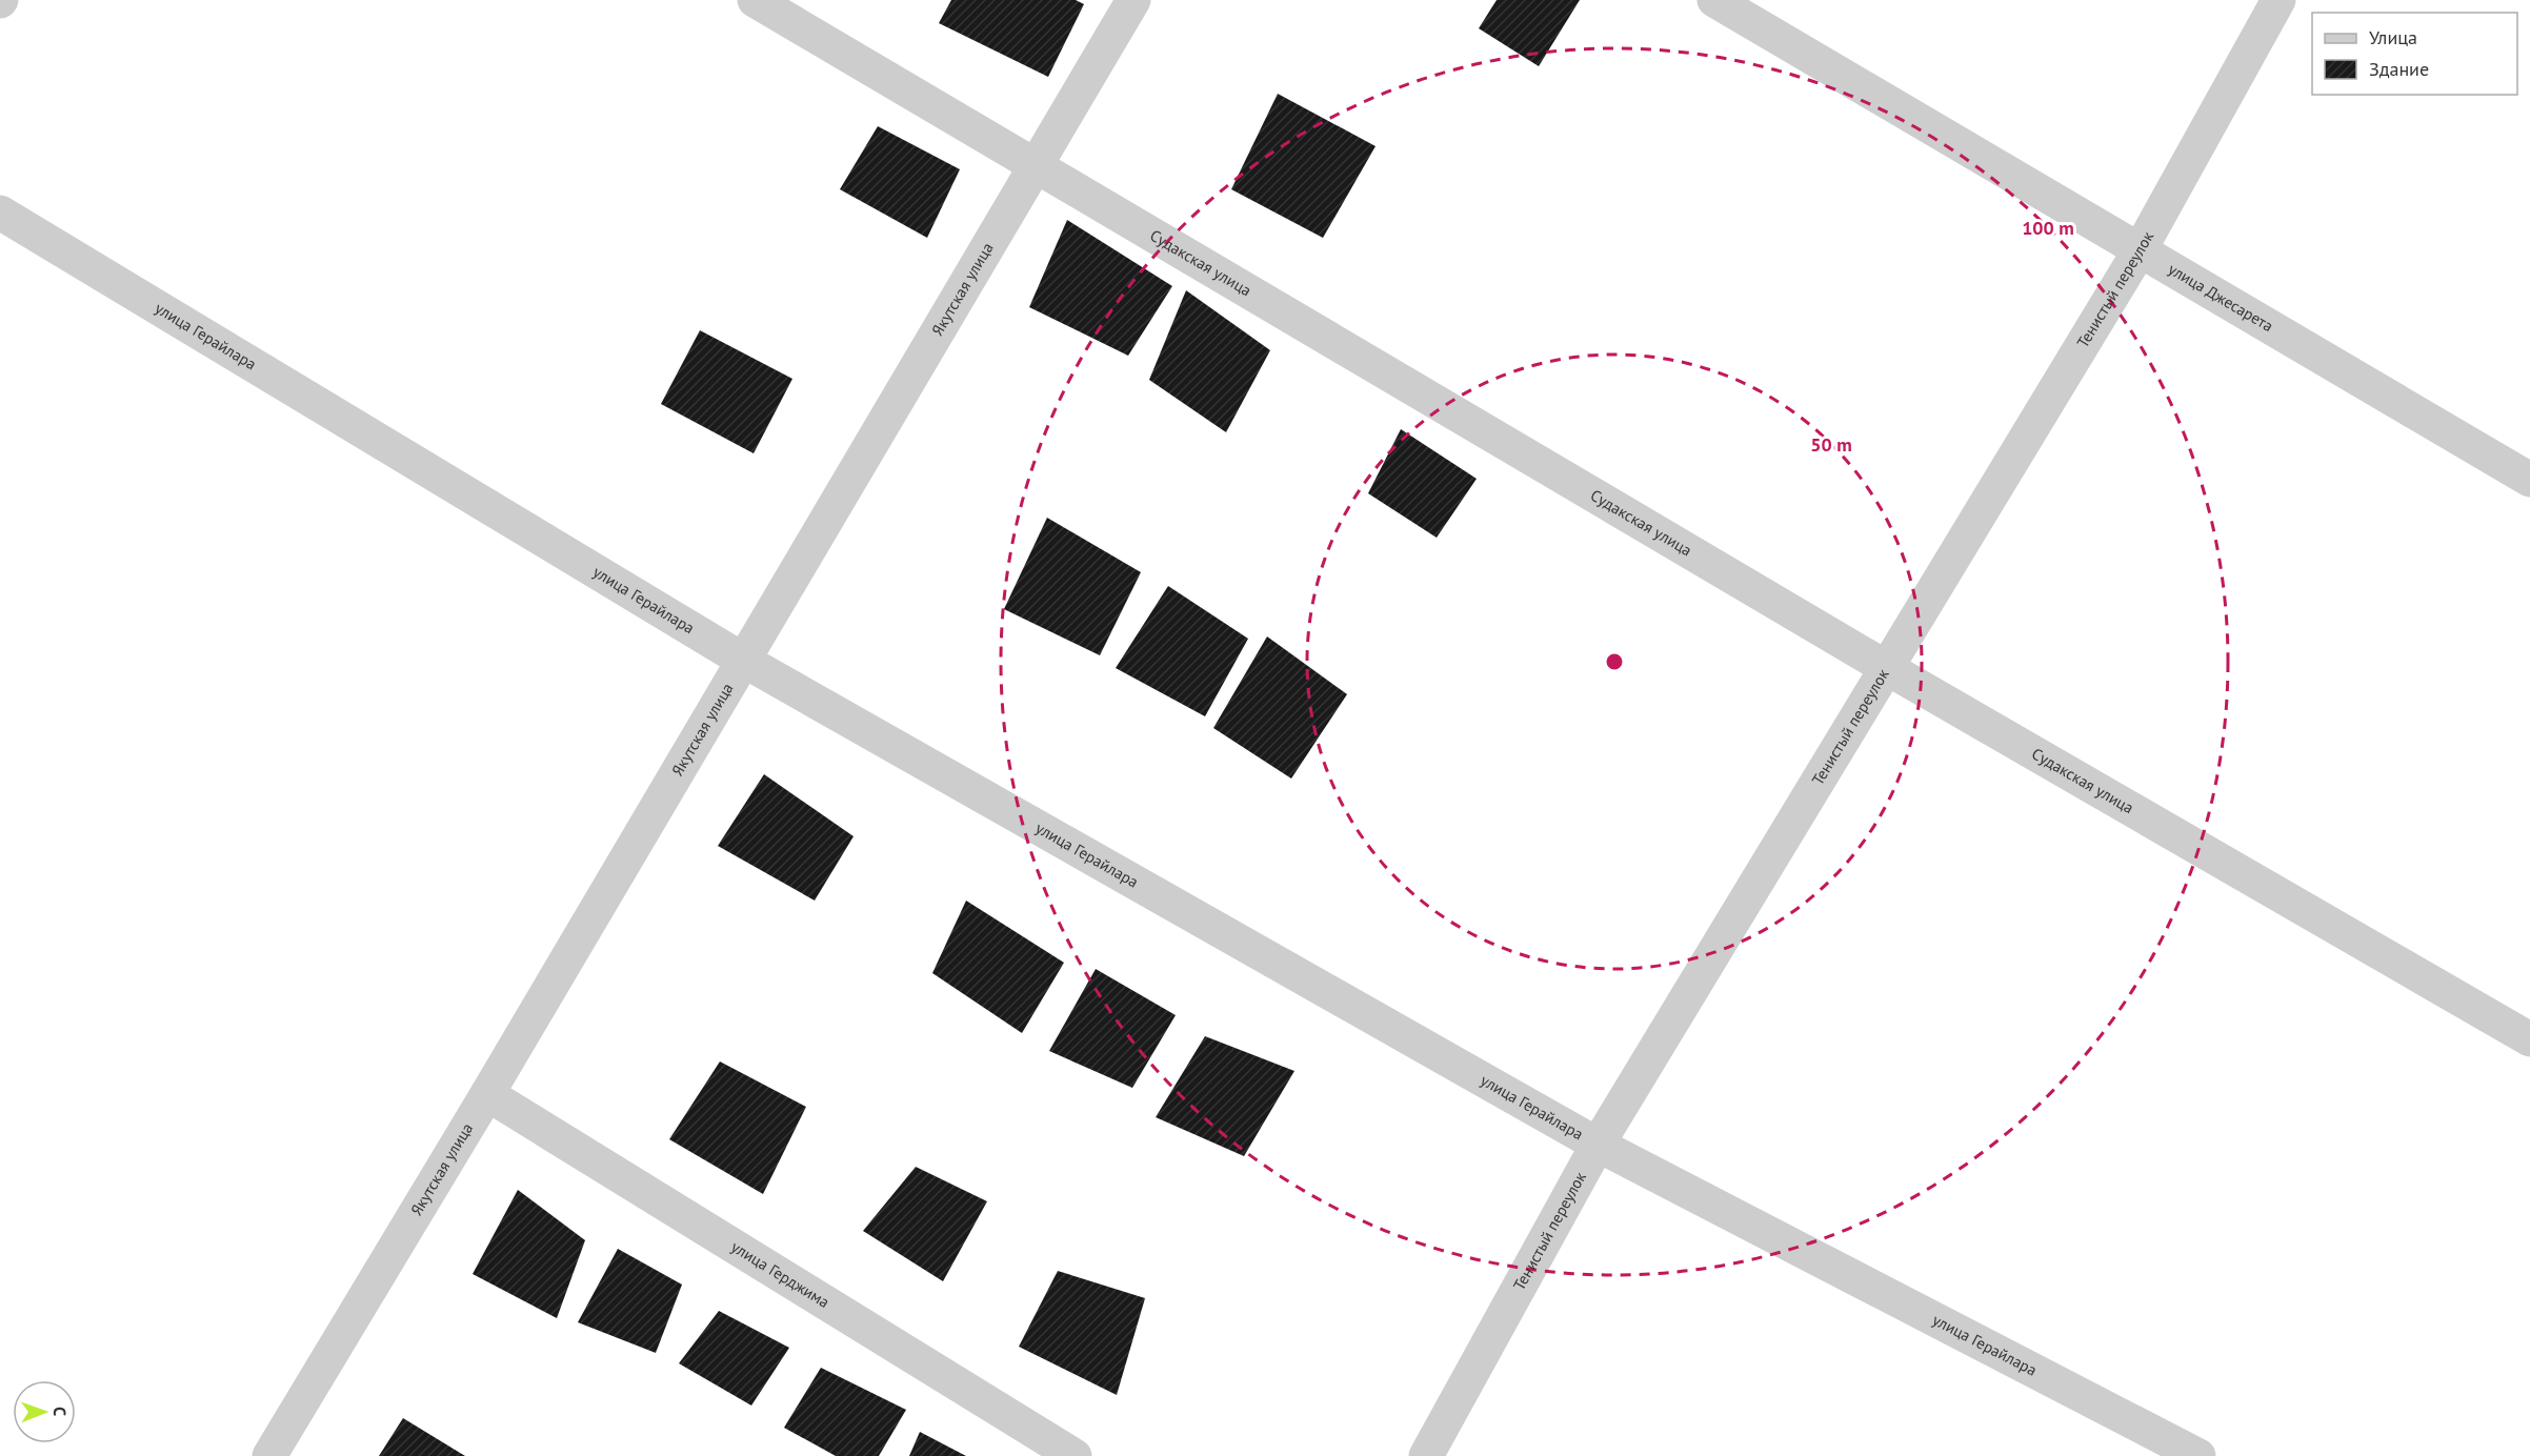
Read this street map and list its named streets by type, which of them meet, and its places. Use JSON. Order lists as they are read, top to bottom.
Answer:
{
  "streets": {
    "street": [
      "Судакская улица",
      "Якутская улица",
      "Тенистый переулок",
      "улица Джесарета",
      "улица Герайлара",
      "улица Герджима"
    ]
  },
  "crossings": [
    ["Судакская улица", "Якутская улица"],
    ["Судакская улица", "Тенистый переулок"],
    ["Якутская улица", "улица Герайлара"],
    ["Якутская улица", "улица Герджима"],
    ["Тенистый переулок", "улица Джесарета"],
    ["Тенистый переулок", "улица Герайлара"]
  ],
  "legend": ["Улица", "Здание"],
  "north": "right",
  "rings": ["100 m", "50 m"]
}
